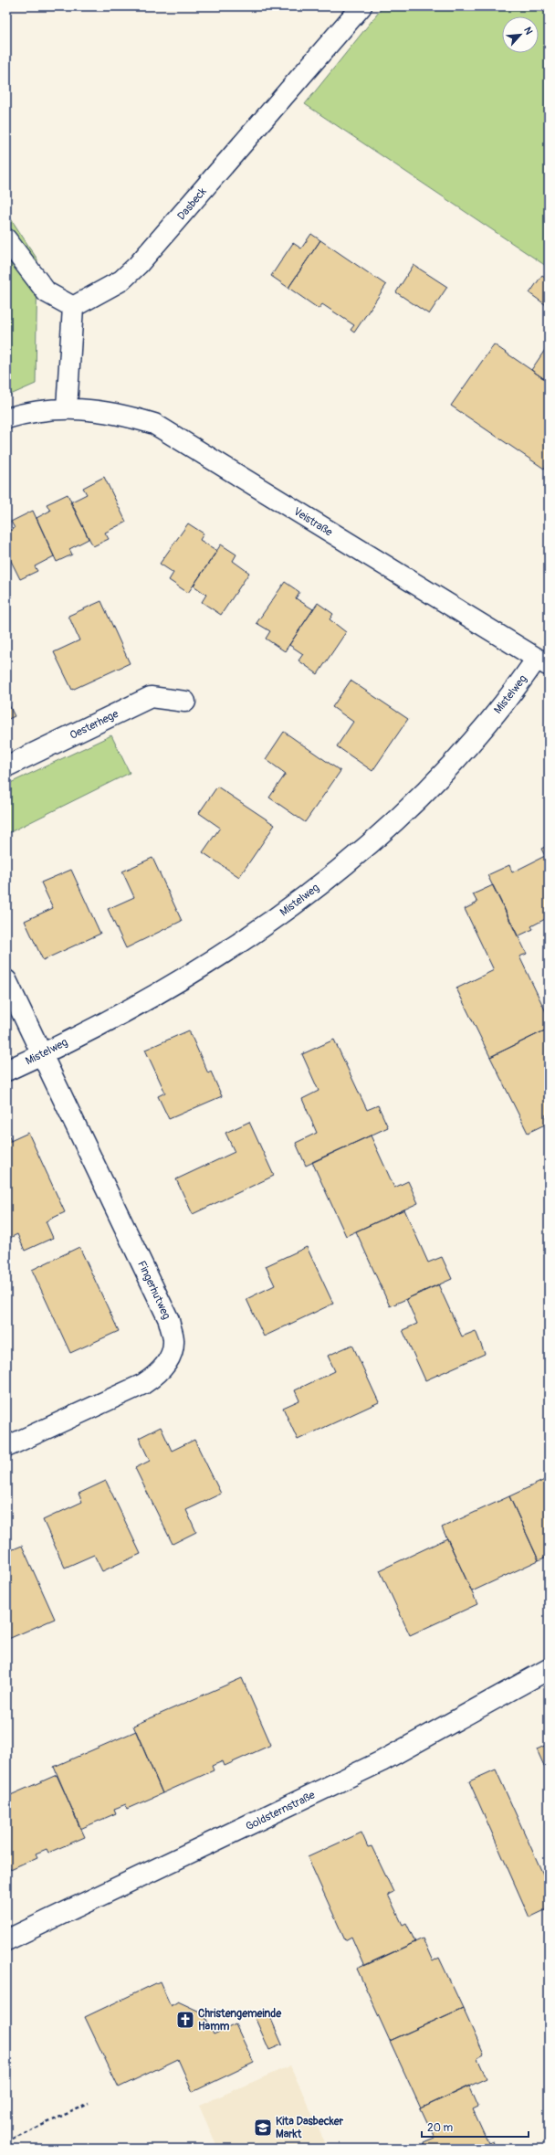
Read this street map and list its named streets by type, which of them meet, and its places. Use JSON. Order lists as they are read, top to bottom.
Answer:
{
  "streets": {
    "street": [
      "Dasbeck",
      "Veistraße",
      "Mistelweg",
      "Oesterhege",
      "Fingerhutweg",
      "Goldsternstraße"
    ]
  },
  "crossings": [
    ["Veistraße", "Mistelweg"],
    ["Mistelweg", "Fingerhutweg"]
  ],
  "places": {
    "church": ["Christengemeinde Hamm"],
    "school or university": ["Kita Dasbecker Markt"]
  },
  "scale_bar": "20 m",
  "north": "top right"
}
